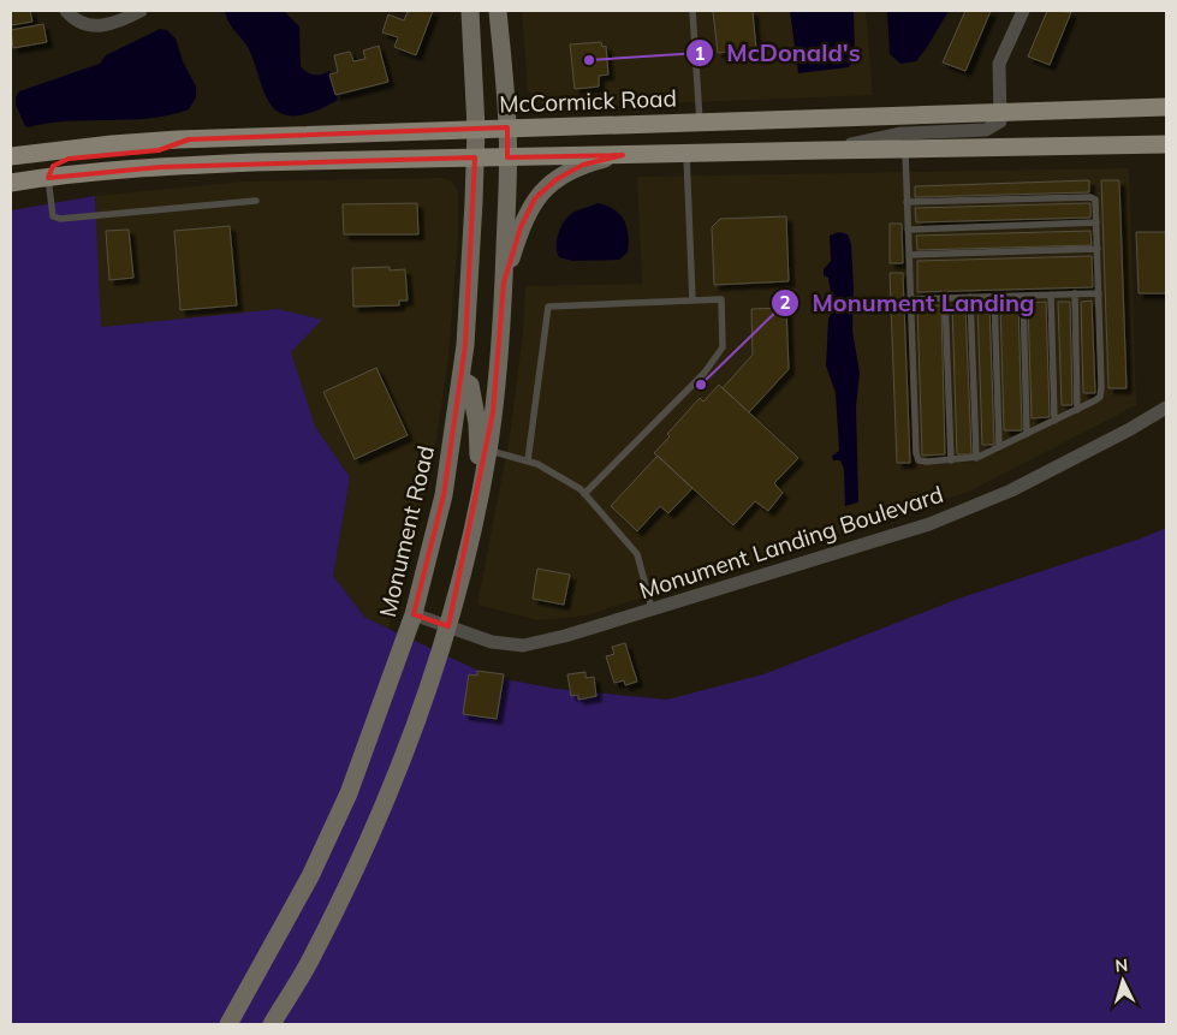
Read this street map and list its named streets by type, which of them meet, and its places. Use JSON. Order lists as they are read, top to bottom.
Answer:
{
  "streets": {
    "main road": ["McCormick Road", "Monument Road"],
    "street": ["Monument Landing Boulevard"]
  },
  "crossings": [
    ["McCormick Road", "Monument Road"],
    ["Monument Road", "Monument Landing Boulevard"]
  ],
  "places": ["McDonald's", "Monument Landing"],
  "north": "top"
}
